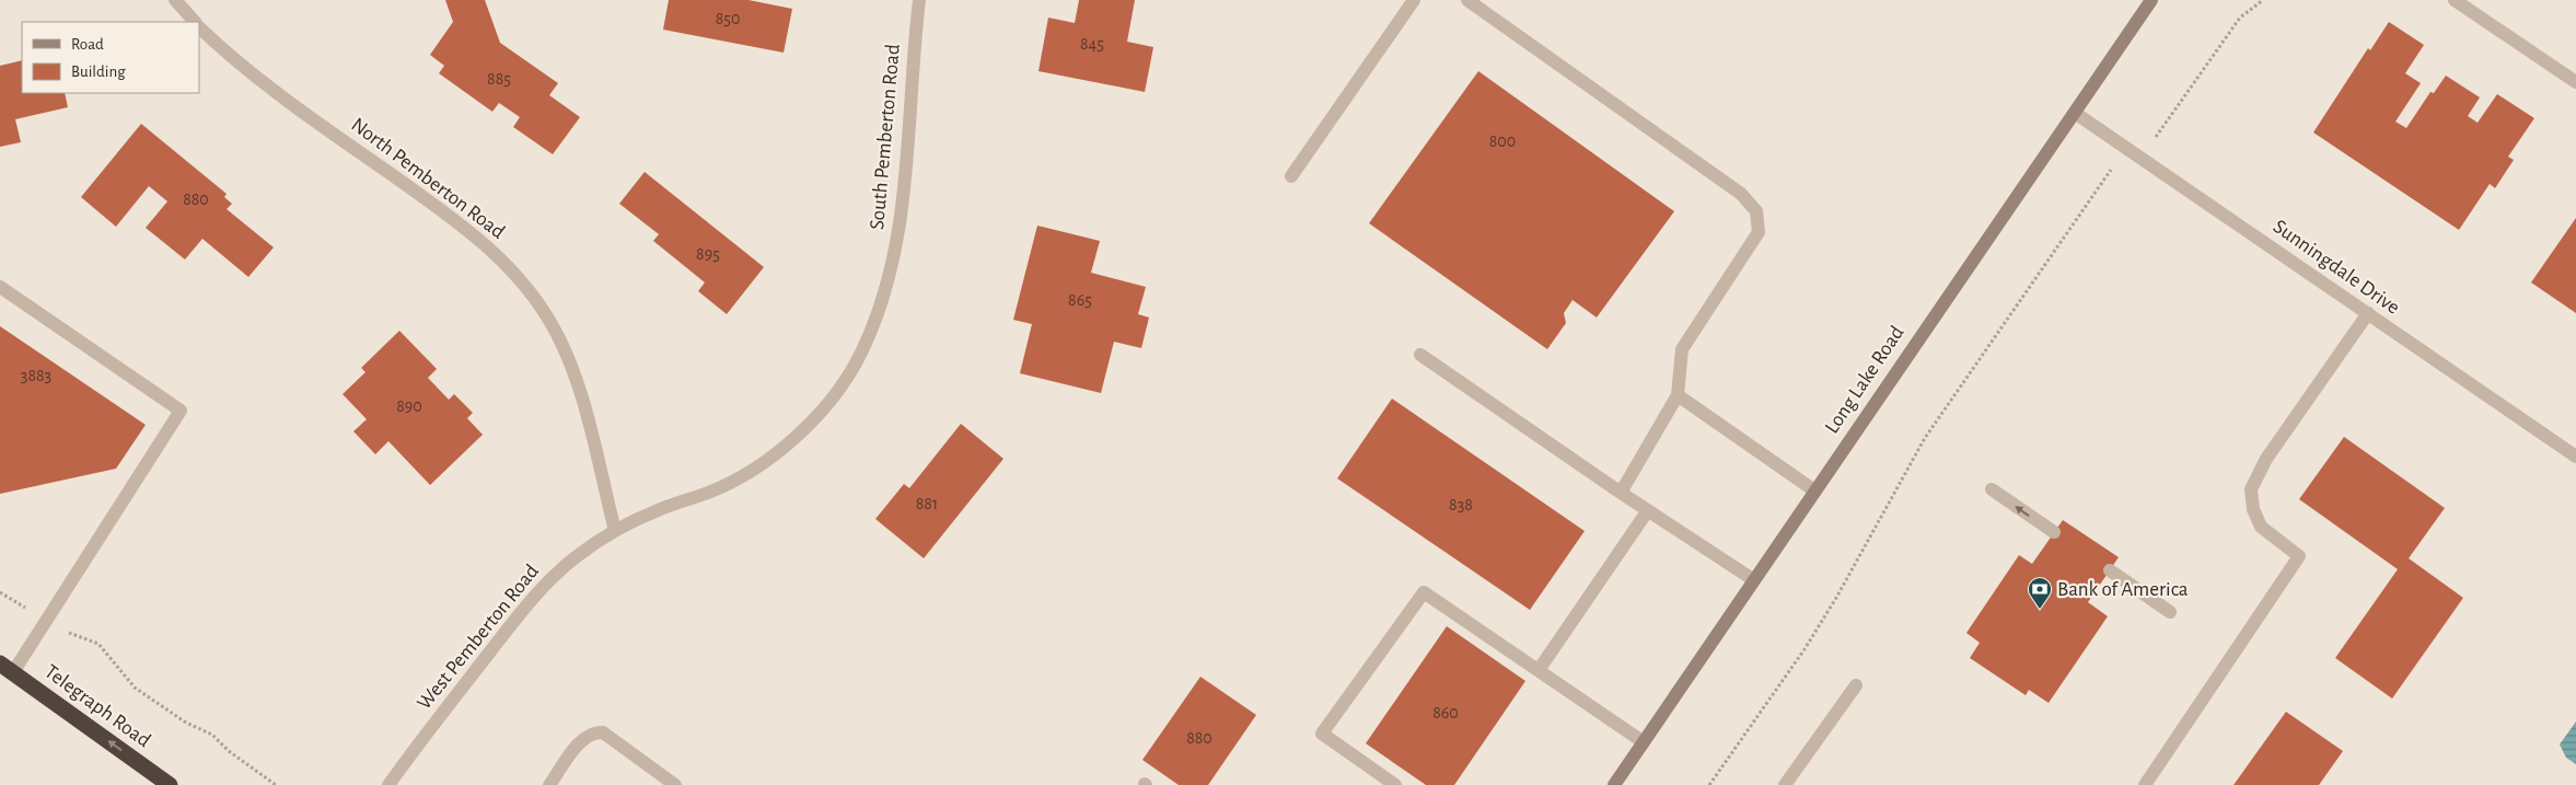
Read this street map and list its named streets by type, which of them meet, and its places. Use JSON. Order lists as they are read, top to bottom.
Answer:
{
  "streets": {
    "highway": ["Telegraph Road"],
    "main road": ["Long Lake Road"],
    "street": [
      "South Pemberton Road",
      "North Pemberton Road",
      "Sunningdale Drive",
      "West Pemberton Road"
    ]
  },
  "crossings": [
    ["South Pemberton Road", "North Pemberton Road"],
    ["South Pemberton Road", "West Pemberton Road"],
    ["North Pemberton Road", "West Pemberton Road"],
    ["Sunningdale Drive", "Long Lake Road"]
  ],
  "one_way": ["Telegraph Road"],
  "places": {
    "bank": ["Bank of America"]
  },
  "house_numbers": [
    "850",
    "845",
    "885",
    "800",
    "880",
    "895",
    "865",
    "3883",
    "890",
    "881",
    "838",
    "860",
    "880"
  ],
  "legend": ["Road", "Building"]
}
